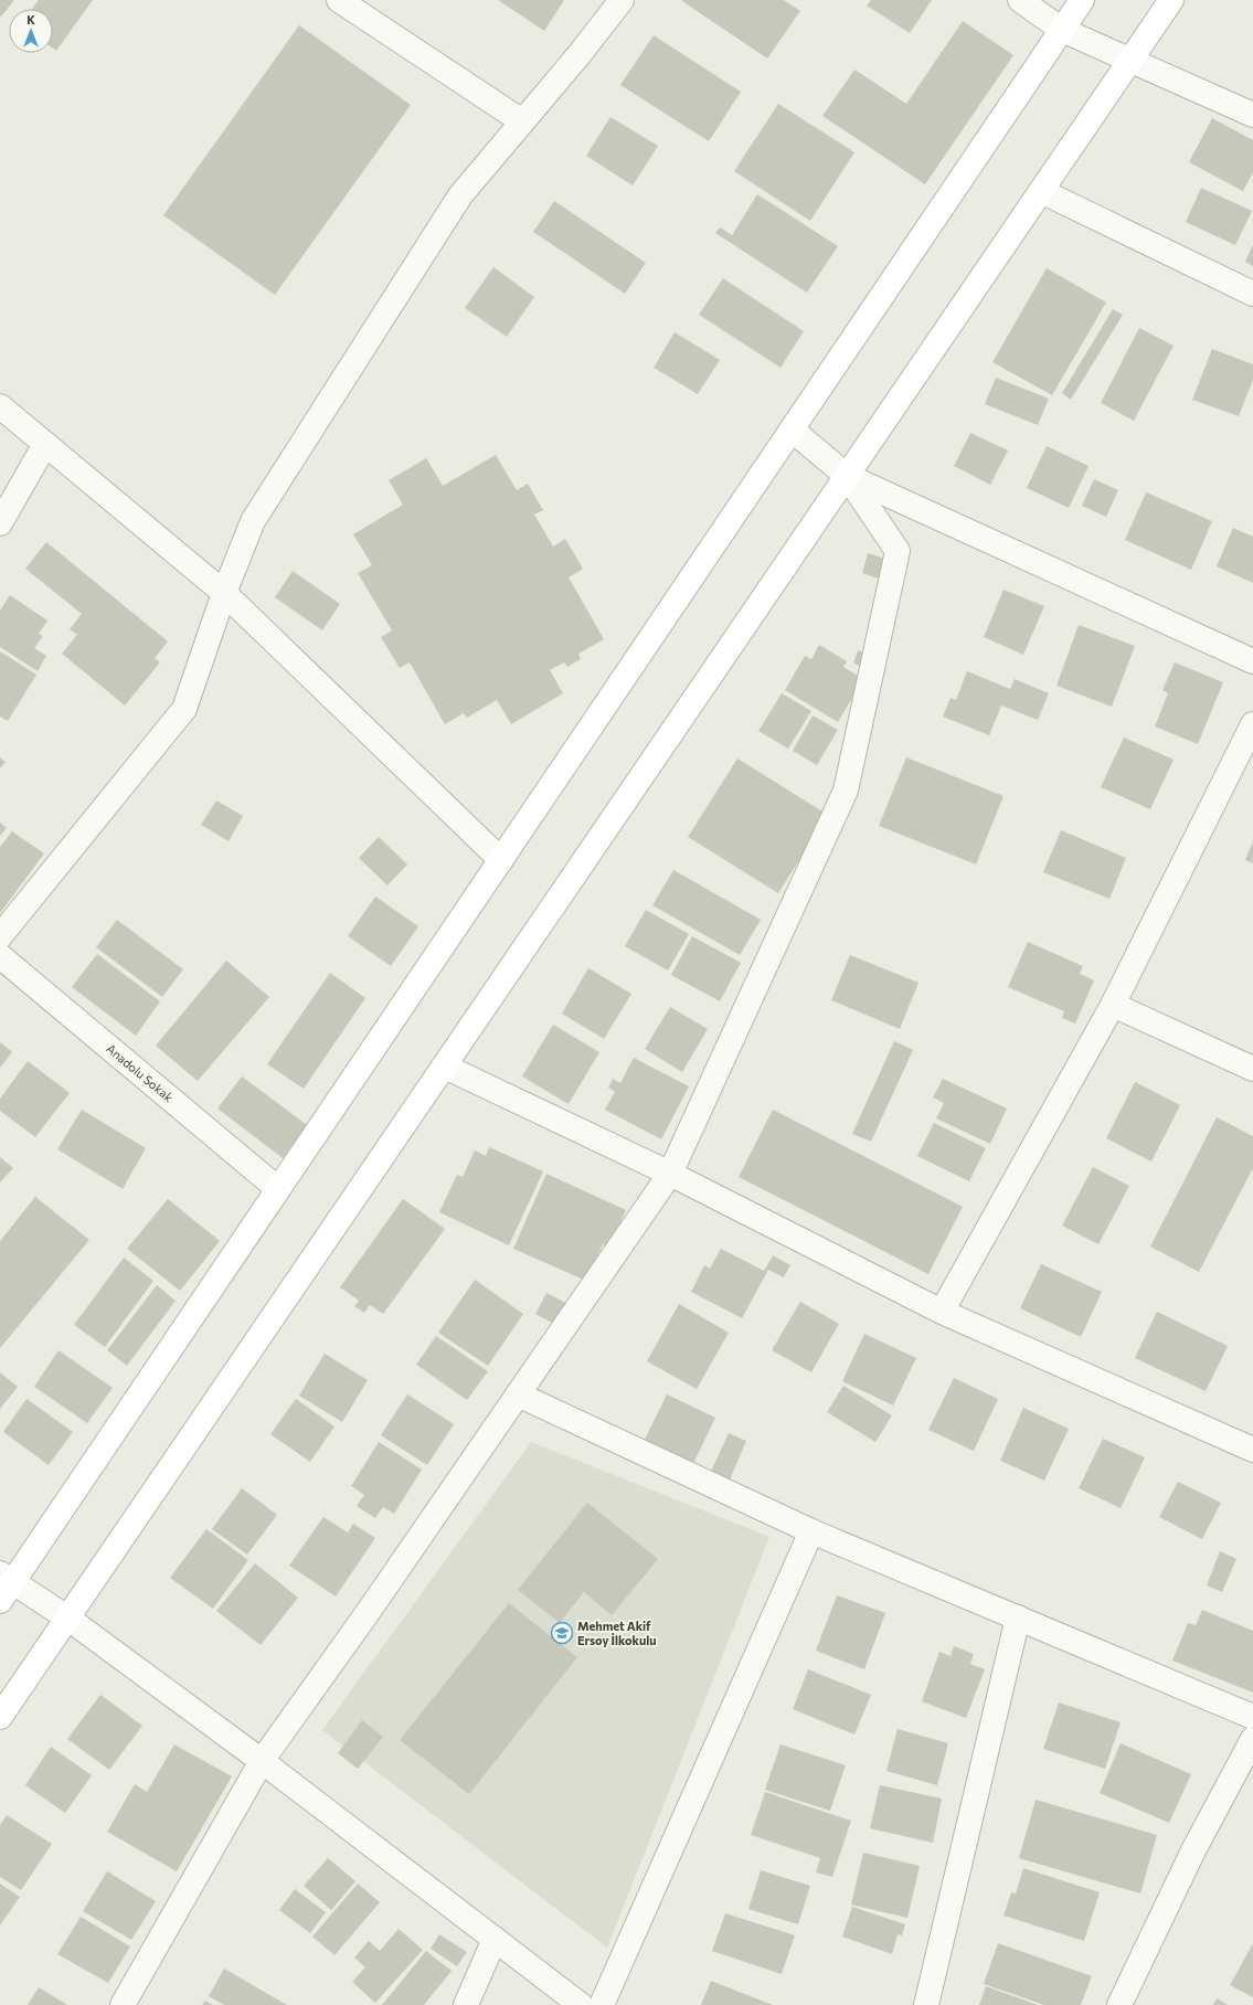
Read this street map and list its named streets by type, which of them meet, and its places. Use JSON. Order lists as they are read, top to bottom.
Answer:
{
  "streets": {
    "street": ["Anadolu Sokak"]
  },
  "places": {
    "school or university": ["Mehmet Akif Ersoy İlkokulu"]
  },
  "north": "top"
}
